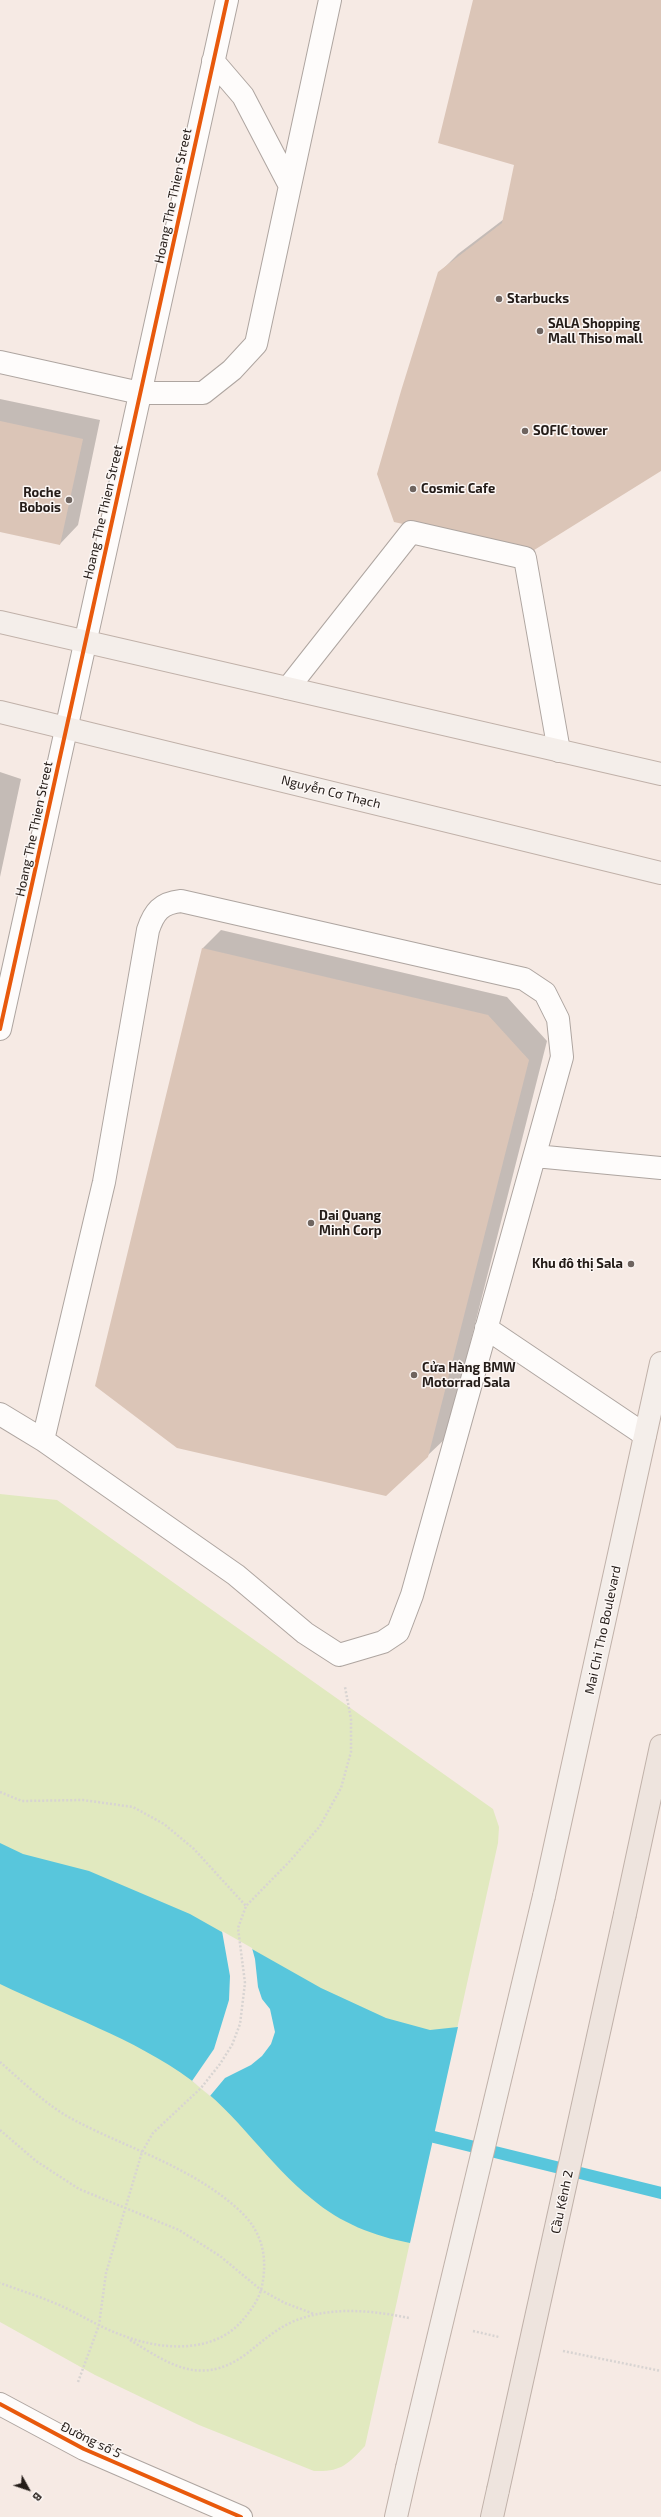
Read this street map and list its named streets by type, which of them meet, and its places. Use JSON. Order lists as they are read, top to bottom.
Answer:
{
  "streets": {
    "highway": ["Cầu Kênh 2"],
    "main road": ["Nguyễn Cơ Thạch", "Mai Chi Tho Boulevard"],
    "street": ["Hoang The Thien Street", "Đường số 5"]
  },
  "crossings": [
    ["Hoang The Thien Street", "Nguyễn Cơ Thạch"]
  ],
  "places": [
    "Starbucks",
    "SALA Shopping Mall Thiso mall",
    "SOFIC tower",
    "Cosmic Cafe",
    "Roche Bobois",
    "Dai Quang Minh Corp",
    "Khu đô thị Sala",
    "Cửa Hàng BMW Motorrad Sala"
  ],
  "north": "bottom right"
}
